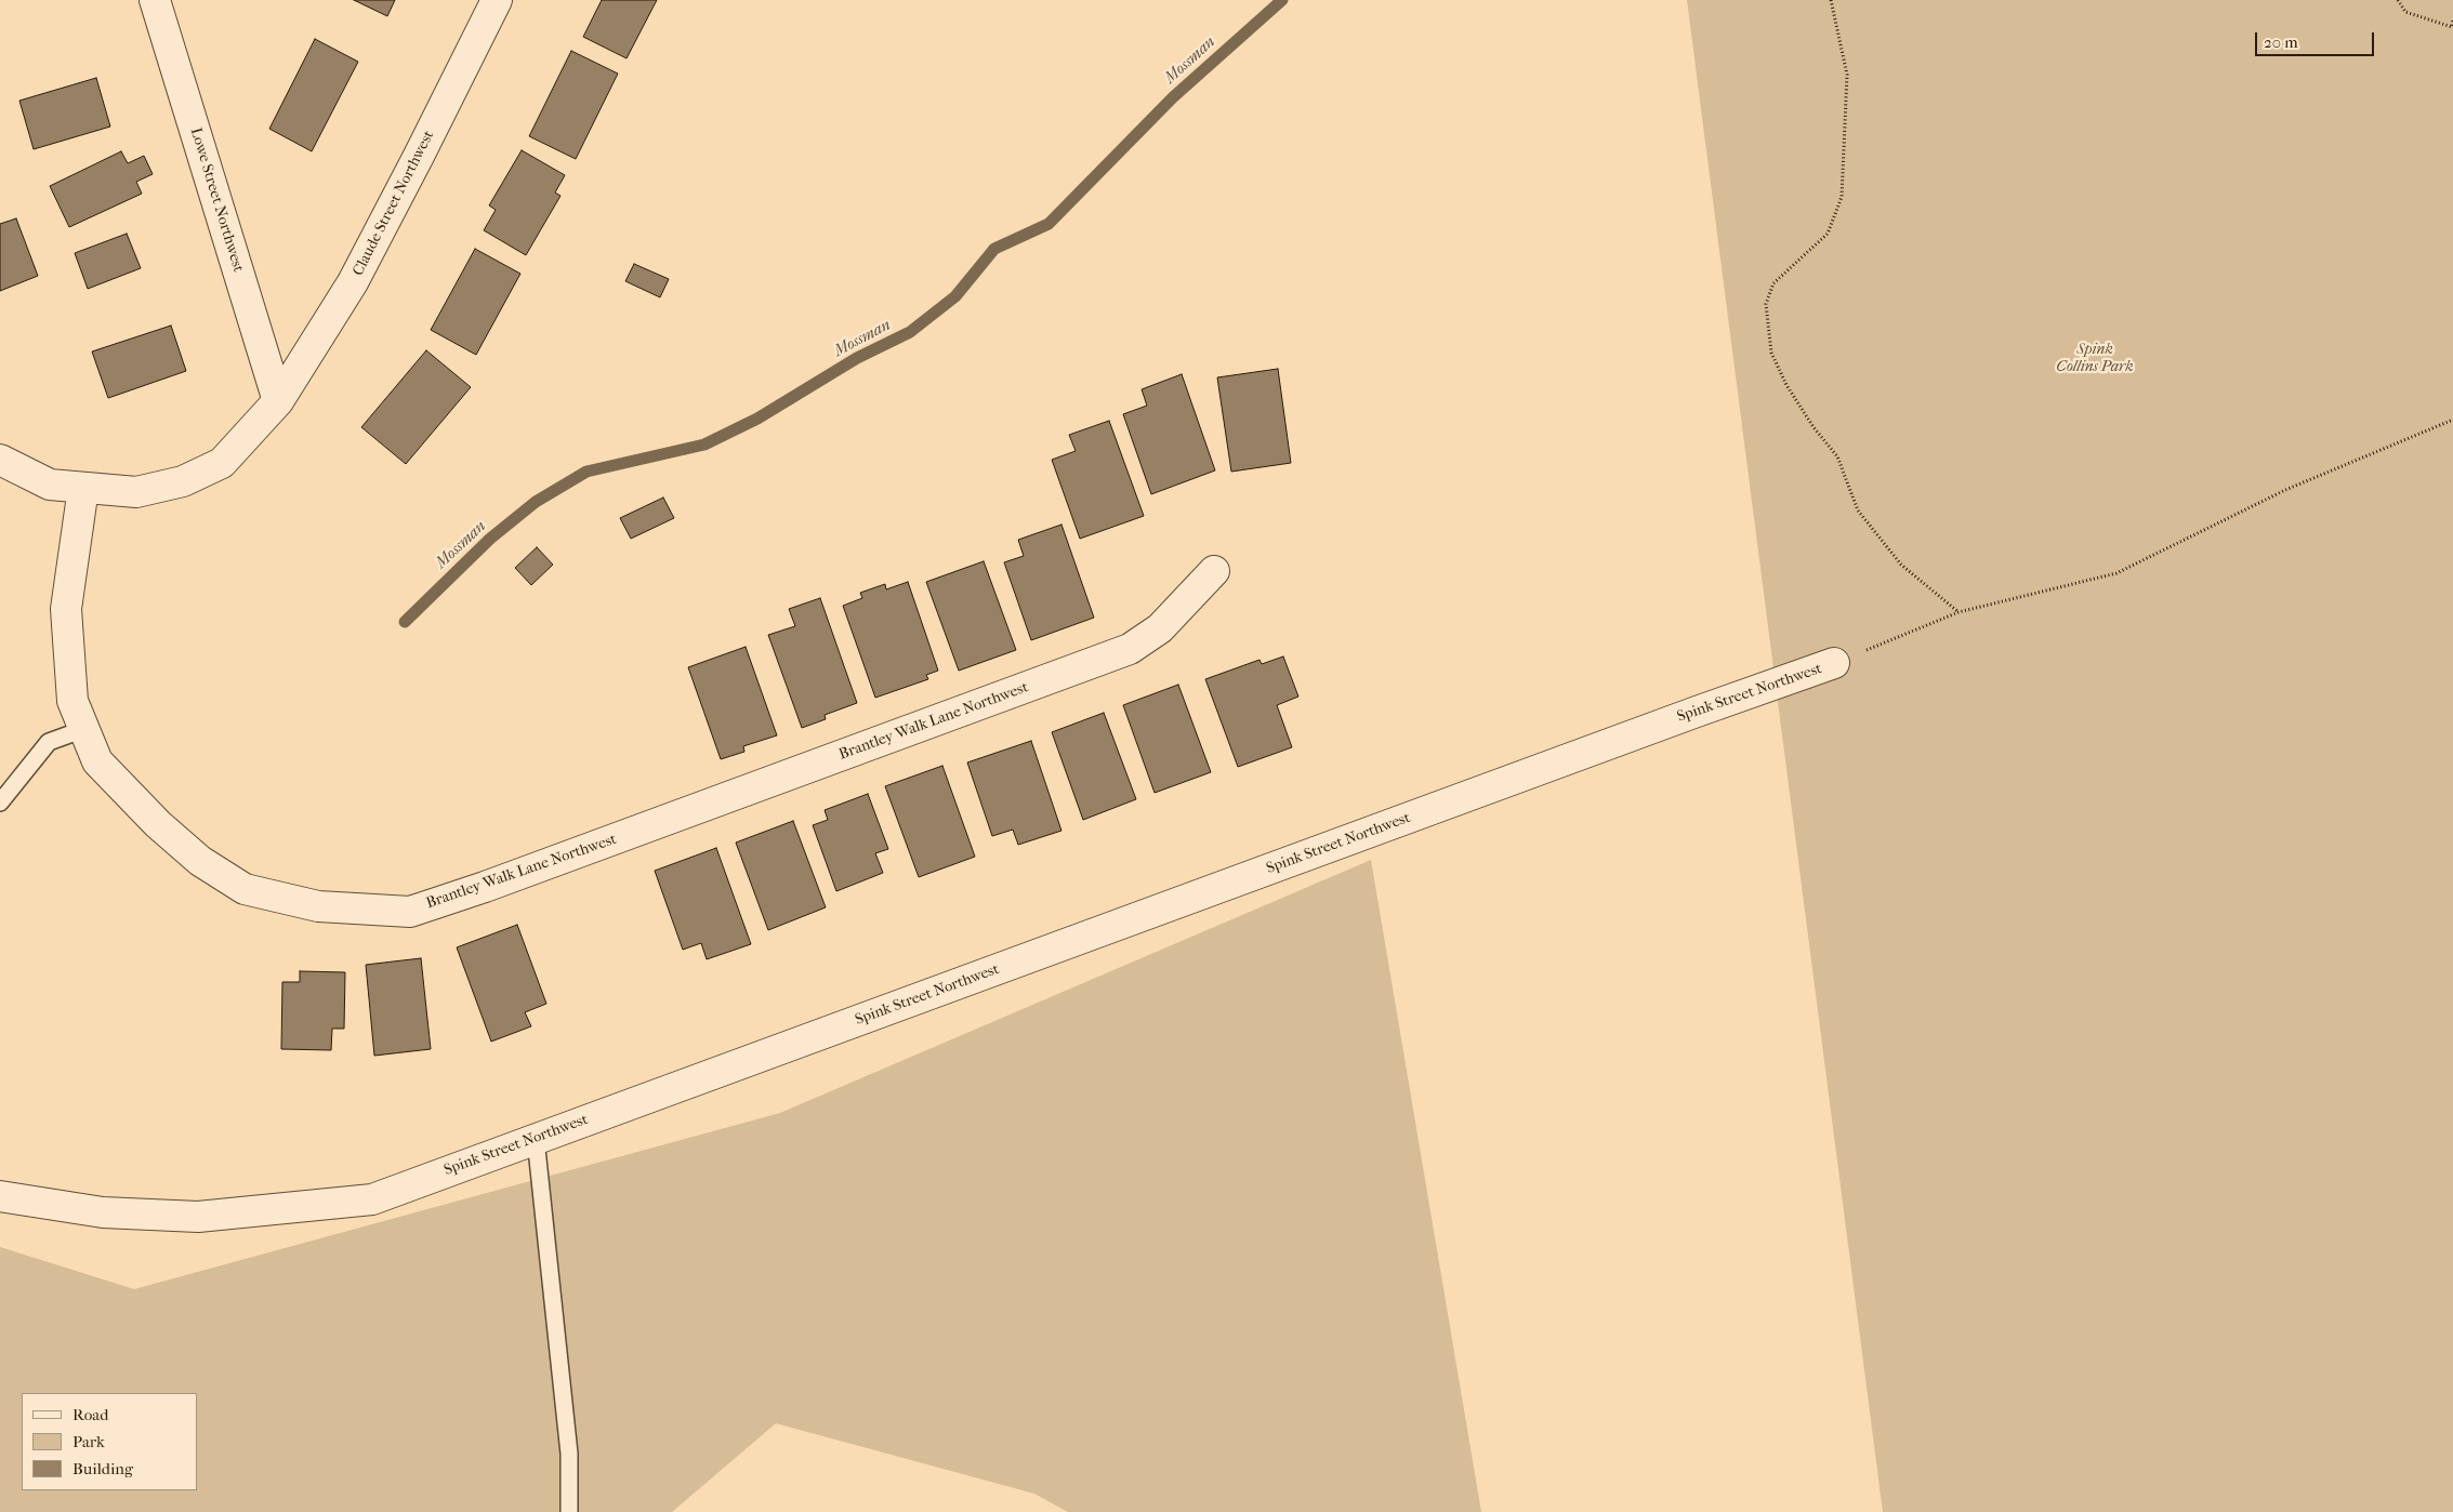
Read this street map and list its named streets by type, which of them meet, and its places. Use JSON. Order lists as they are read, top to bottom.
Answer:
{
  "streets": {
    "street": [
      "Lowe Street Northwest",
      "Claude Street Northwest",
      "Spink Street Northwest",
      "Brantley Walk Lane Northwest"
    ]
  },
  "crossings": [
    ["Lowe Street Northwest", "Claude Street Northwest"],
    ["Claude Street Northwest", "Brantley Walk Lane Northwest"]
  ],
  "water": ["Mossman"],
  "parks": ["Spink Collins Park"],
  "legend": ["Road", "Park", "Building"],
  "scale_bar": "20 m"
}
